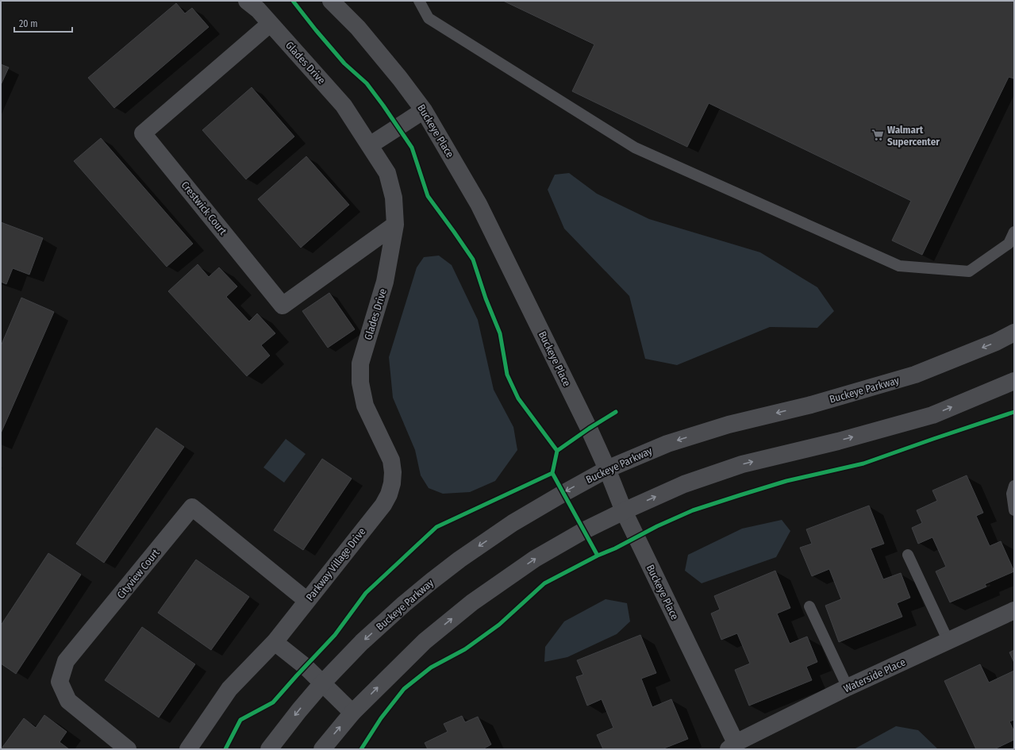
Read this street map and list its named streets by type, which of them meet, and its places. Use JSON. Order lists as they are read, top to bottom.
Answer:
{
  "streets": {
    "street": [
      "Glades Drive",
      "Buckeye Place",
      "Crestwick Court",
      "Buckeye Parkway",
      "Parkway Village Drive",
      "Cityview Court",
      "Waterside Place"
    ]
  },
  "crossings": [
    ["Glades Drive", "Crestwick Court"],
    ["Glades Drive", "Parkway Village Drive"],
    ["Buckeye Place", "Buckeye Parkway"],
    ["Buckeye Place", "Waterside Place"],
    ["Parkway Village Drive", "Cityview Court"]
  ],
  "places": {
    "supermarket": ["Walmart Supercenter"]
  },
  "scale_bar": "20 m"
}
